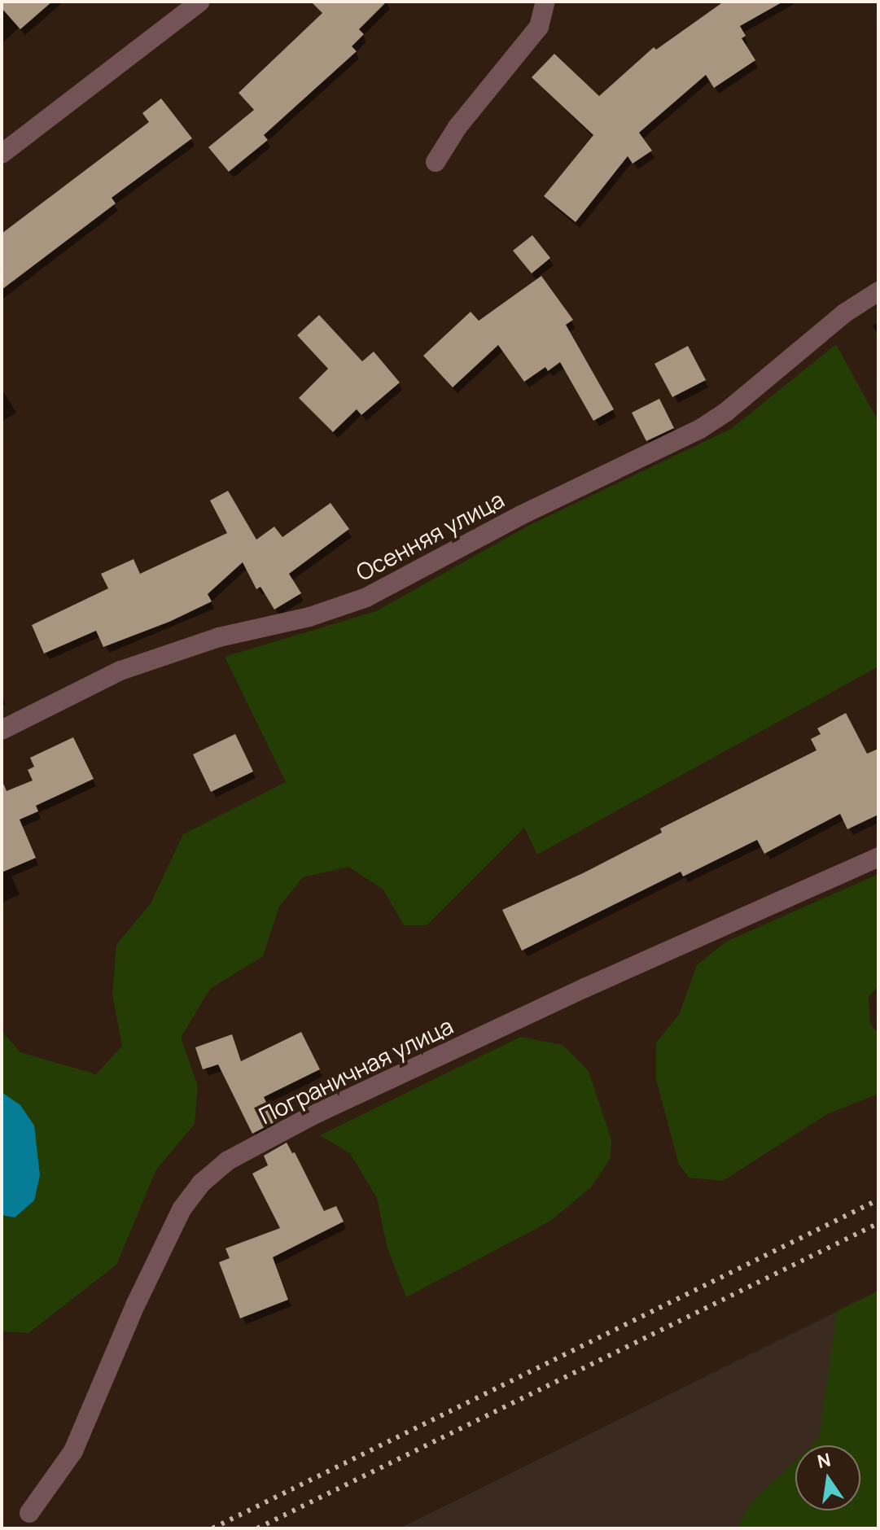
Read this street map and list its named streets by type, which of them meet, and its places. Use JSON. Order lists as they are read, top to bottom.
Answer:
{
  "streets": {
    "street": ["Осенняя улица", "Пограничная улица"]
  },
  "north": "top"
}
